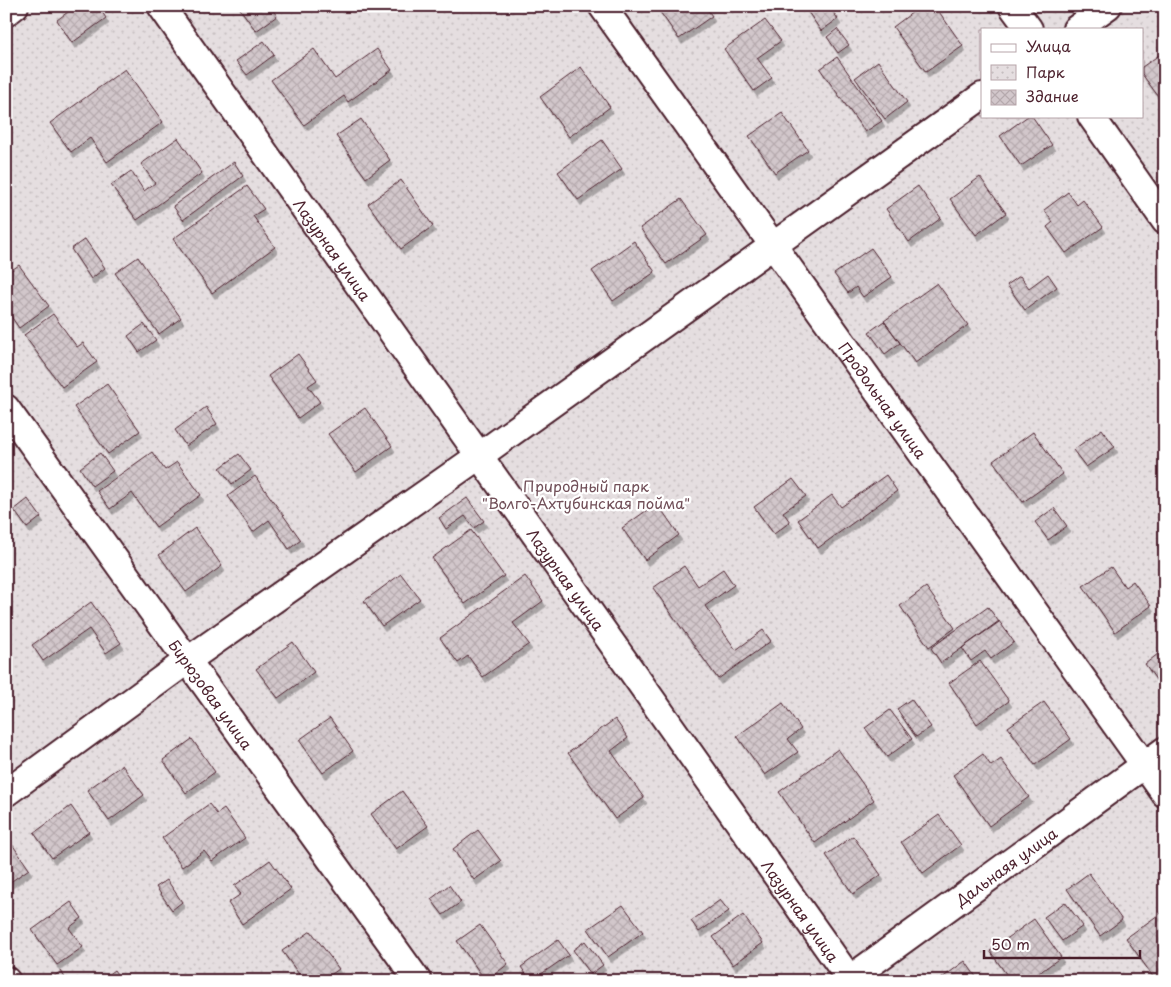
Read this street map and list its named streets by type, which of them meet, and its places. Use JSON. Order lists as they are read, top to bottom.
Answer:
{
  "streets": {
    "street": [
      "Лазурная улица",
      "Продольная улица",
      "Бирюзовая улица",
      "Дальнаяя улица"
    ]
  },
  "crossings": [
    ["Лазурная улица", "Дальнаяя улица"],
    ["Продольная улица", "Дальнаяя улица"]
  ],
  "parks": ["Природный парк \"Волго-Ахтубинская пойма\""],
  "legend": ["Улица", "Парк", "Здание"],
  "scale_bar": "50 m"
}
